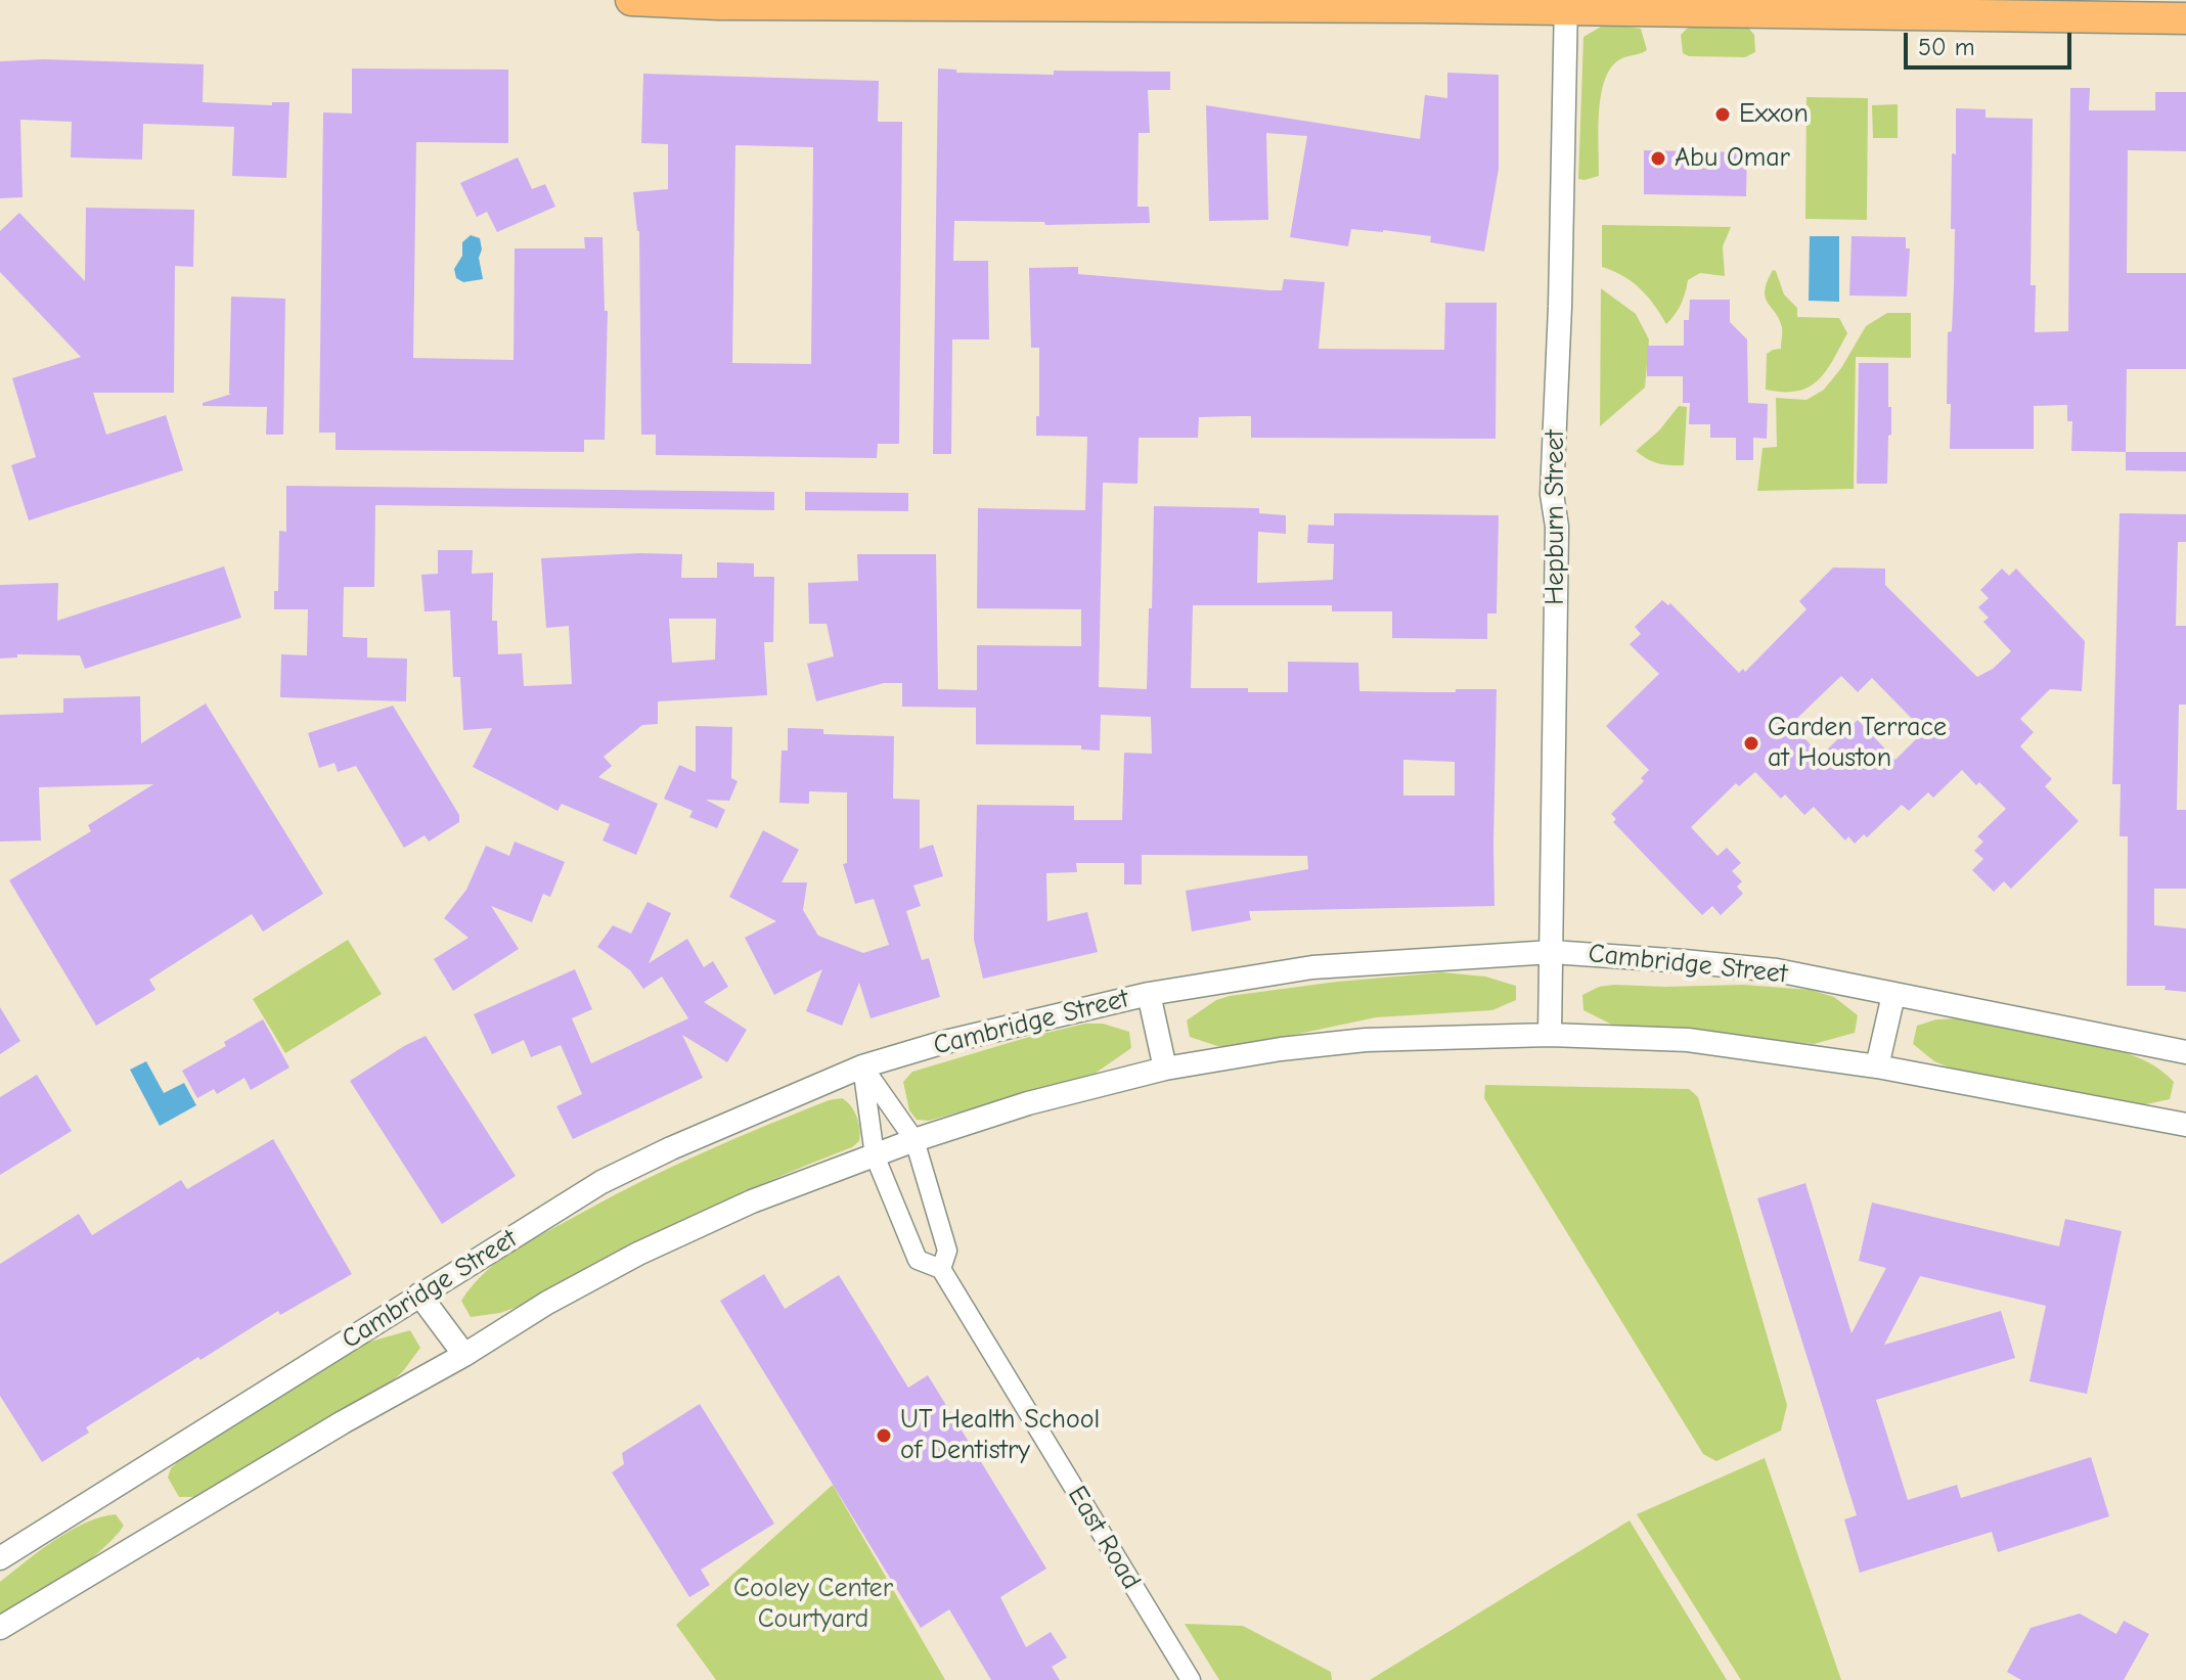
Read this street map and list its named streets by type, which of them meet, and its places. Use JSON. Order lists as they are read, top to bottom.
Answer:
{
  "streets": {
    "street": ["Hepburn Street", "Cambridge Street", "East Road"]
  },
  "crossings": [
    ["Hepburn Street", "Cambridge Street"],
    ["Cambridge Street", "East Road"]
  ],
  "parks": ["Cooley Center Courtyard"],
  "places": [
    "Exxon",
    "Abu Omar",
    "Garden Terrace at Houston",
    "UT Health School of Dentistry"
  ],
  "scale_bar": "50 m"
}
